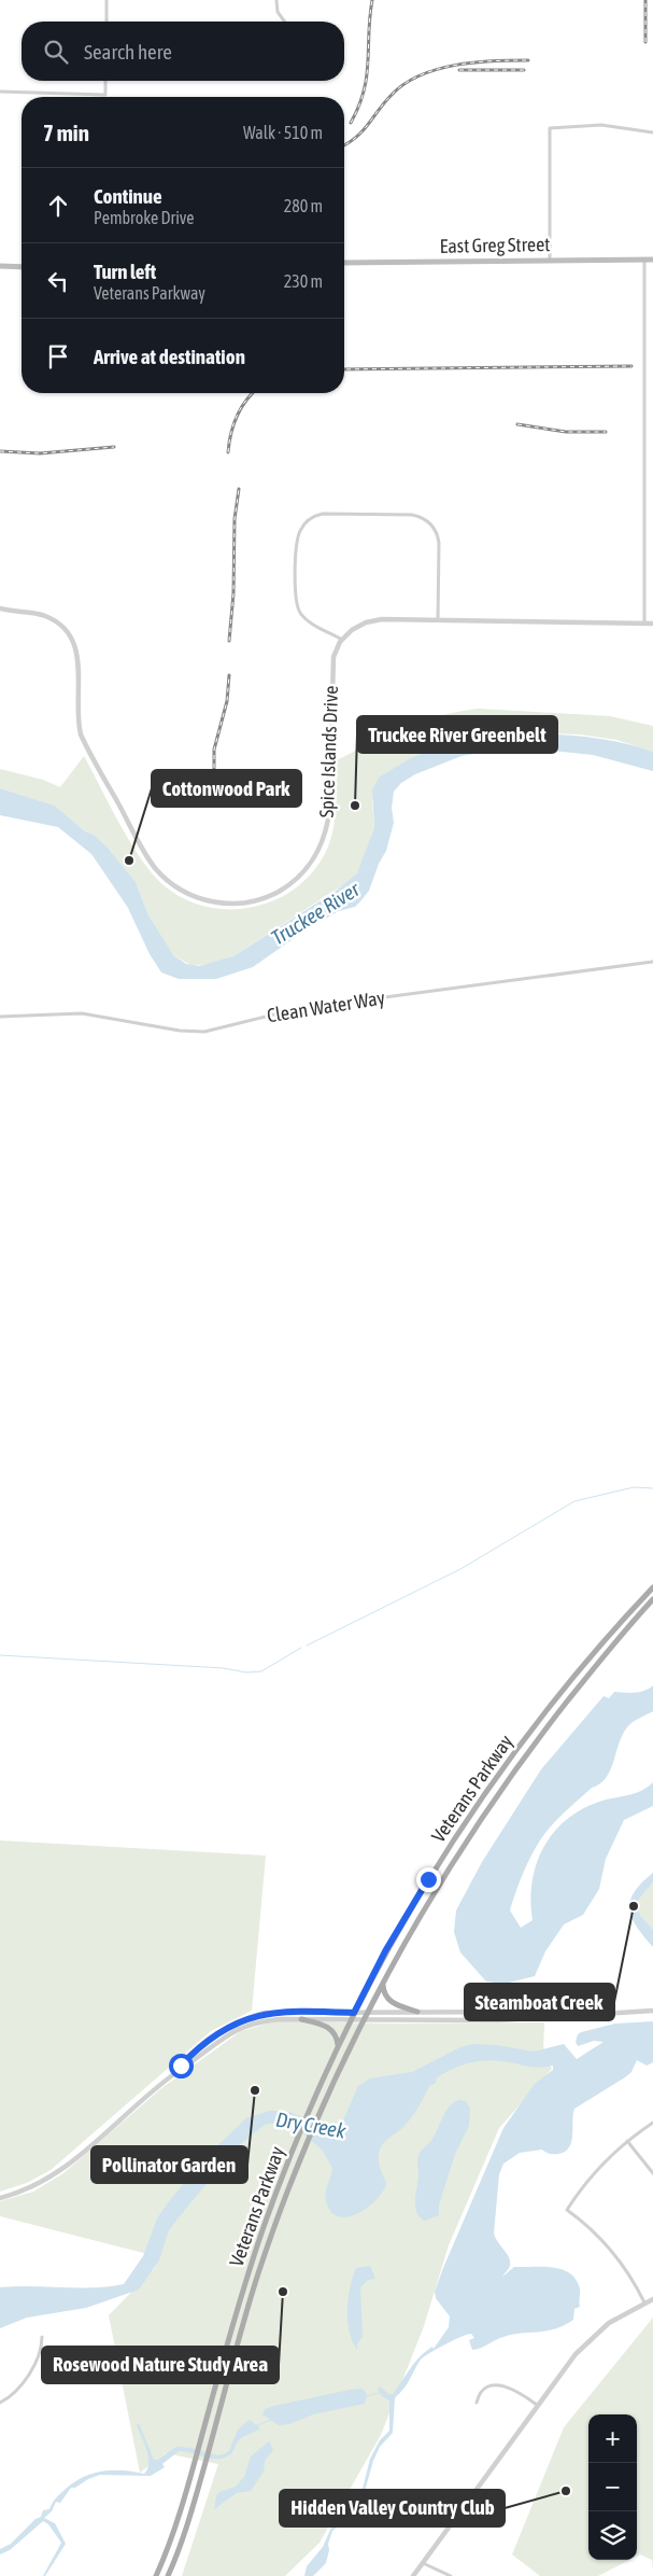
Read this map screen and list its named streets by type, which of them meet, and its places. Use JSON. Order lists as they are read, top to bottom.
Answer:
{
  "streets": {
    "main road": ["East Greg Street", "Veterans Parkway"],
    "street": ["Spice Islands Drive", "Clean Water Way"]
  },
  "water": ["Truckee River", "Dry Creek"],
  "places": [
    "Truckee River Greenbelt",
    "Cottonwood Park",
    "Steamboat Creek",
    "Pollinator Garden",
    "Rosewood Nature Study Area",
    "Hidden Valley Country Club"
  ],
  "page": {
    "search": "Search here",
    "heading": ["7 min", "Walk · 510 m"],
    "list": [
      ["Continue", "Pembroke Drive", "280 m"],
      ["Turn left", "Veterans Parkway", "230 m"],
      "Arrive at destination"
    ],
    "map_buttons": ["+", "−"]
  }
}
